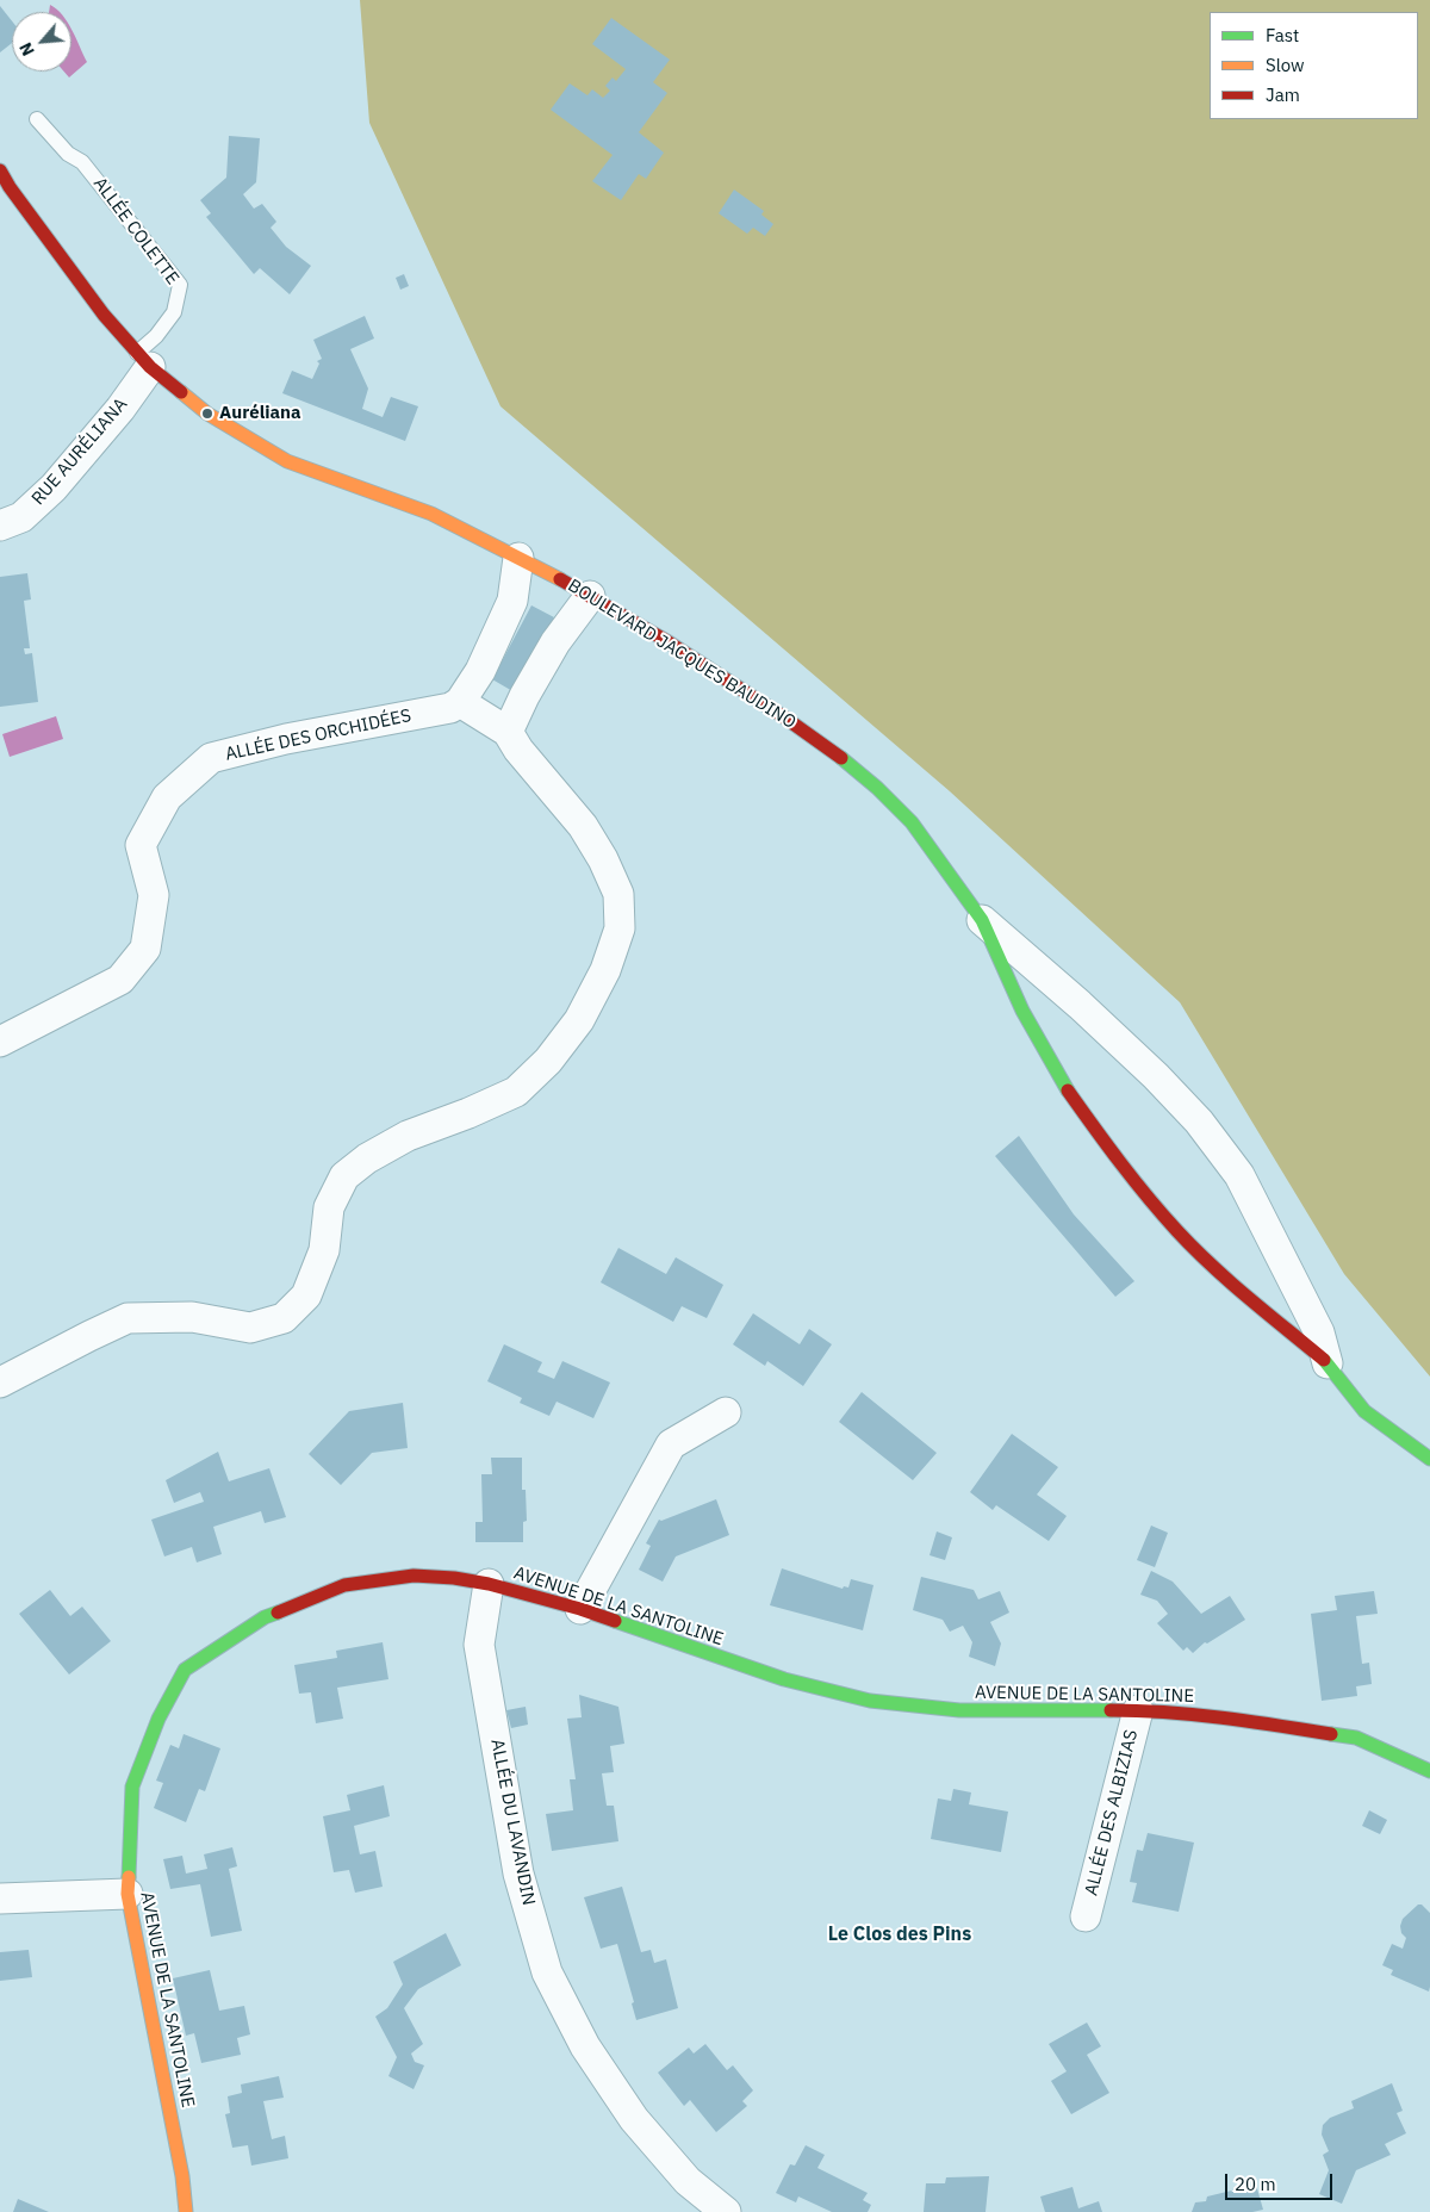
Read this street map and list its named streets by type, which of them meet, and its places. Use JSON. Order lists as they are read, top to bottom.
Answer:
{
  "streets": {
    "street": [
      "RUE AURÉLIANA",
      "BOULEVARD JACQUES BAUDINO",
      "ALLÉE DES ORCHIDÉES",
      "AVENUE DE LA SANTOLINE",
      "ALLÉE DES ALBIZIAS",
      "ALLÉE DU LAVANDIN"
    ],
    "lane": ["ALLÉE COLETTE"]
  },
  "crossings": [
    ["ALLÉE COLETTE", "RUE AURÉLIANA"],
    ["ALLÉE COLETTE", "BOULEVARD JACQUES BAUDINO"],
    ["RUE AURÉLIANA", "BOULEVARD JACQUES BAUDINO"],
    ["AVENUE DE LA SANTOLINE", "ALLÉE DES ALBIZIAS"],
    ["AVENUE DE LA SANTOLINE", "ALLÉE DU LAVANDIN"]
  ],
  "districts": ["Le Clos des Pins"],
  "places": ["Auréliana"],
  "legend": ["Fast", "Slow", "Jam"],
  "scale_bar": "20 m",
  "north": "bottom left"
}
